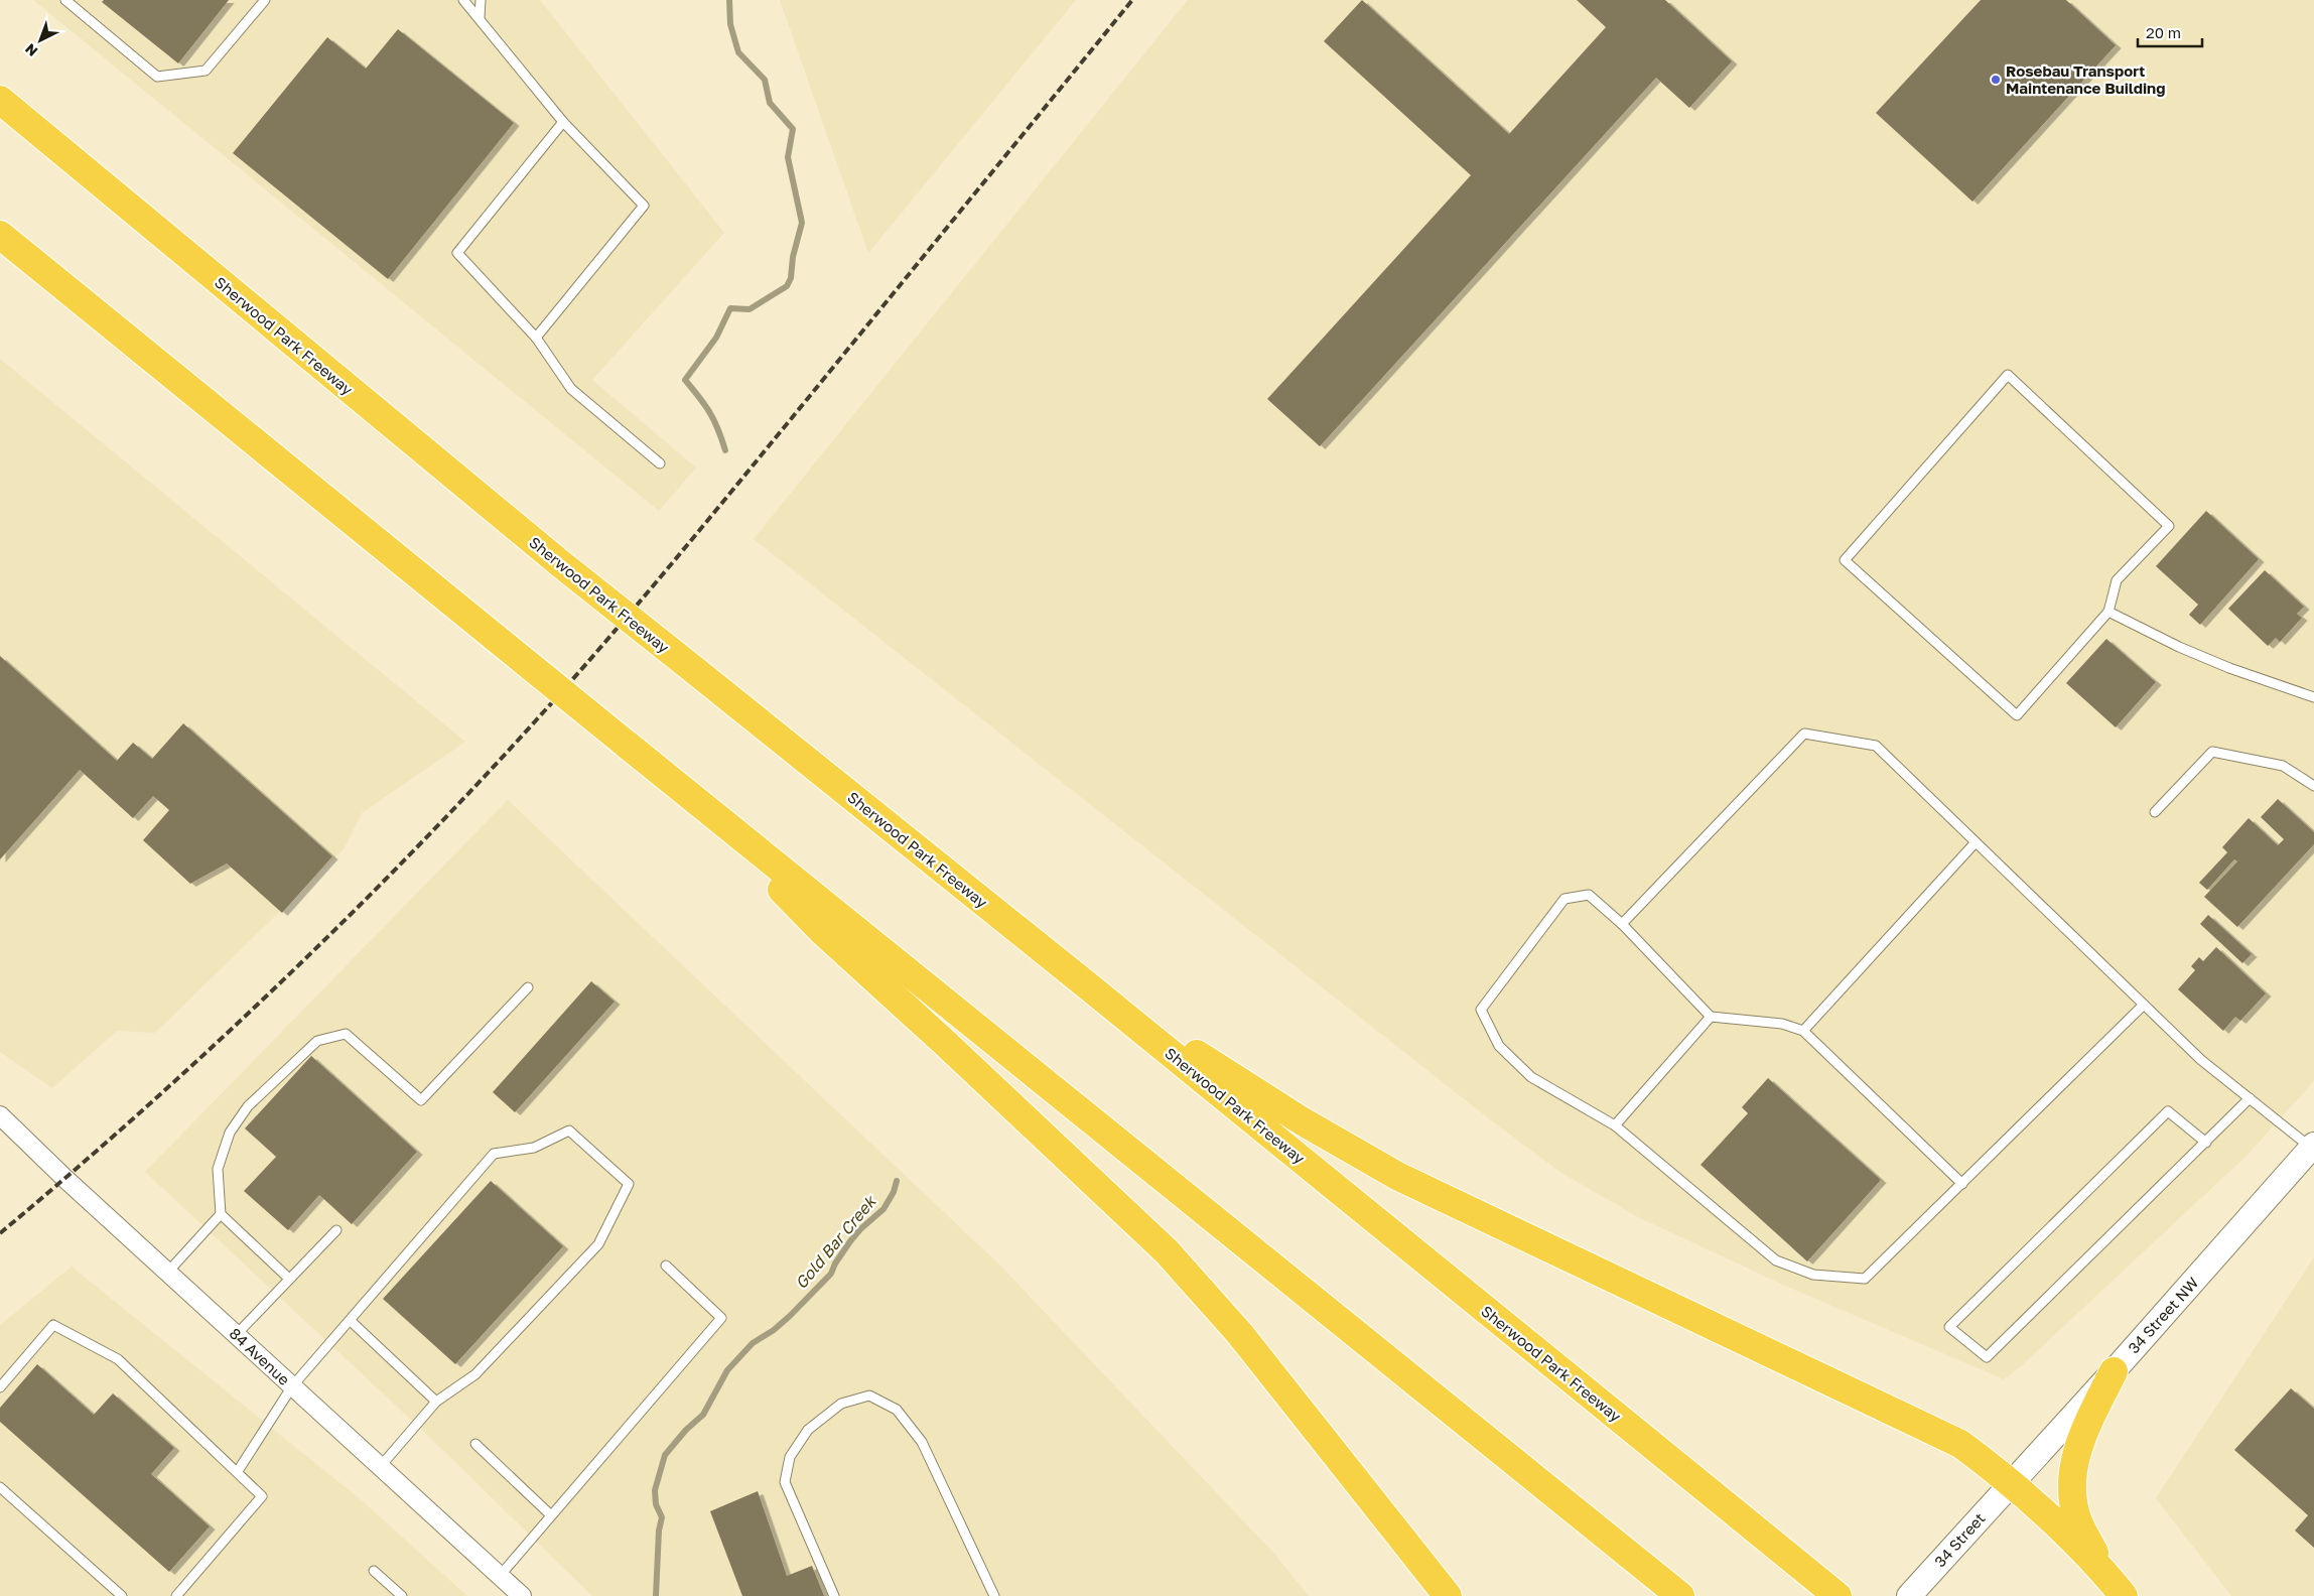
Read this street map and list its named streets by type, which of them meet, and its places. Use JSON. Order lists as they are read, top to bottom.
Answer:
{
  "streets": {
    "highway": ["Sherwood Park Freeway"],
    "main road": ["34 Street NW", "34 Street"],
    "street": ["84 Avenue"]
  },
  "crossings": [
    ["34 Street NW", "34 Street"]
  ],
  "water": ["Gold Bar Creek"],
  "places": ["Rosebau Transport Maintenance Building"],
  "scale_bar": "20 m",
  "north": "bottom left"
}
